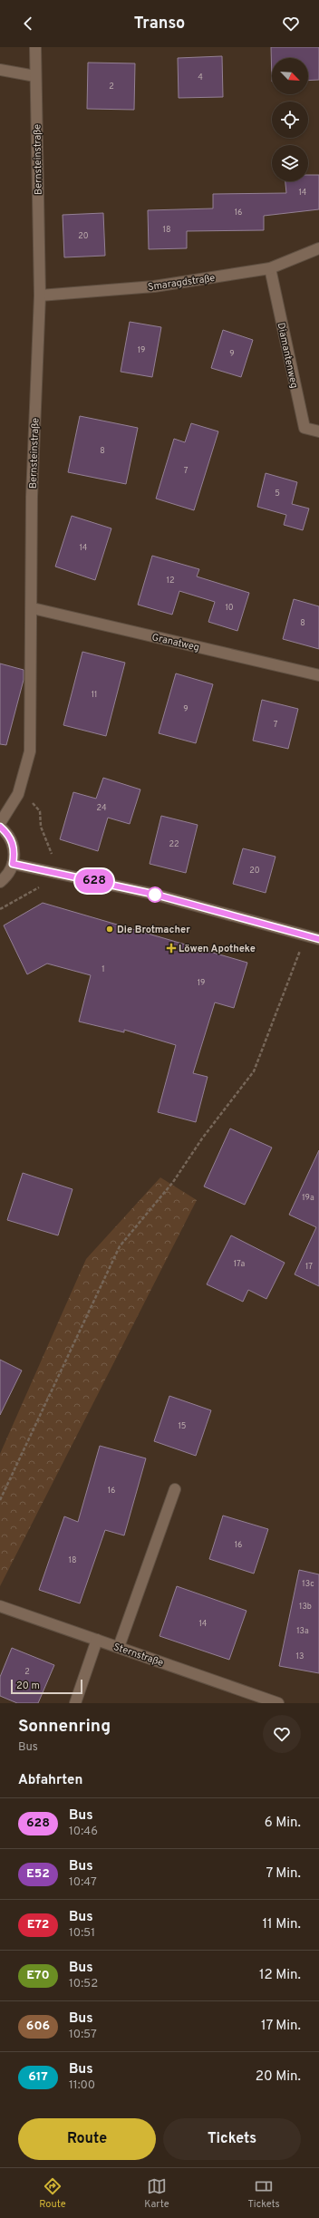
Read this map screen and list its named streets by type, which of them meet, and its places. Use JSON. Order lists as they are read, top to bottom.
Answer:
{
  "streets": {
    "street": [
      "Bernsteinstraße",
      "Smaragdstraße",
      "Diamantenweg",
      "Granatweg",
      "Sternstraße"
    ]
  },
  "crossings": [
    ["Bernsteinstraße", "Smaragdstraße"],
    ["Bernsteinstraße", "Granatweg"],
    ["Smaragdstraße", "Diamantenweg"]
  ],
  "places": {
    "other": ["Die Brotmacher"],
    "health": ["Löwen Apotheke"]
  },
  "lines": ["bus line 628"],
  "house_numbers": [
    "4",
    "2",
    "14",
    "16",
    "18",
    "20",
    "19",
    "9",
    "8",
    "7",
    "5",
    "14",
    "12",
    "10",
    "8",
    "11",
    "9",
    "7",
    "24",
    "22",
    "20",
    "1",
    "19",
    "19a",
    "17a",
    "17",
    "15",
    "16",
    "16",
    "18",
    "13c",
    "13b",
    "14",
    "13a",
    "13",
    "2"
  ],
  "scale_bar": "20 m",
  "north": "bottom right",
  "page": {
    "header": "Transo",
    "on_map": "628",
    "scale": "20 m",
    "heading": [
      ["Sonnenring", "Bus"],
      "Abfahrten"
    ],
    "list": [
      {
        "mark": "628",
        "name": "Bus",
        "note": "10:46",
        "value": "6 Min."
      },
      {
        "mark": "E52",
        "name": "Bus",
        "note": "10:47",
        "value": "7 Min."
      },
      {
        "mark": "E72",
        "name": "Bus",
        "note": "10:51",
        "value": "11 Min."
      },
      {
        "mark": "E70",
        "name": "Bus",
        "note": "10:52",
        "value": "12 Min."
      },
      {
        "mark": "606",
        "name": "Bus",
        "note": "10:57",
        "value": "17 Min."
      },
      {
        "mark": "617",
        "name": "Bus",
        "note": "11:00",
        "value": "20 Min."
      }
    ],
    "buttons": ["Route", "Tickets"],
    "tabs": ["Route", "Karte", "Tickets"]
  }
}
